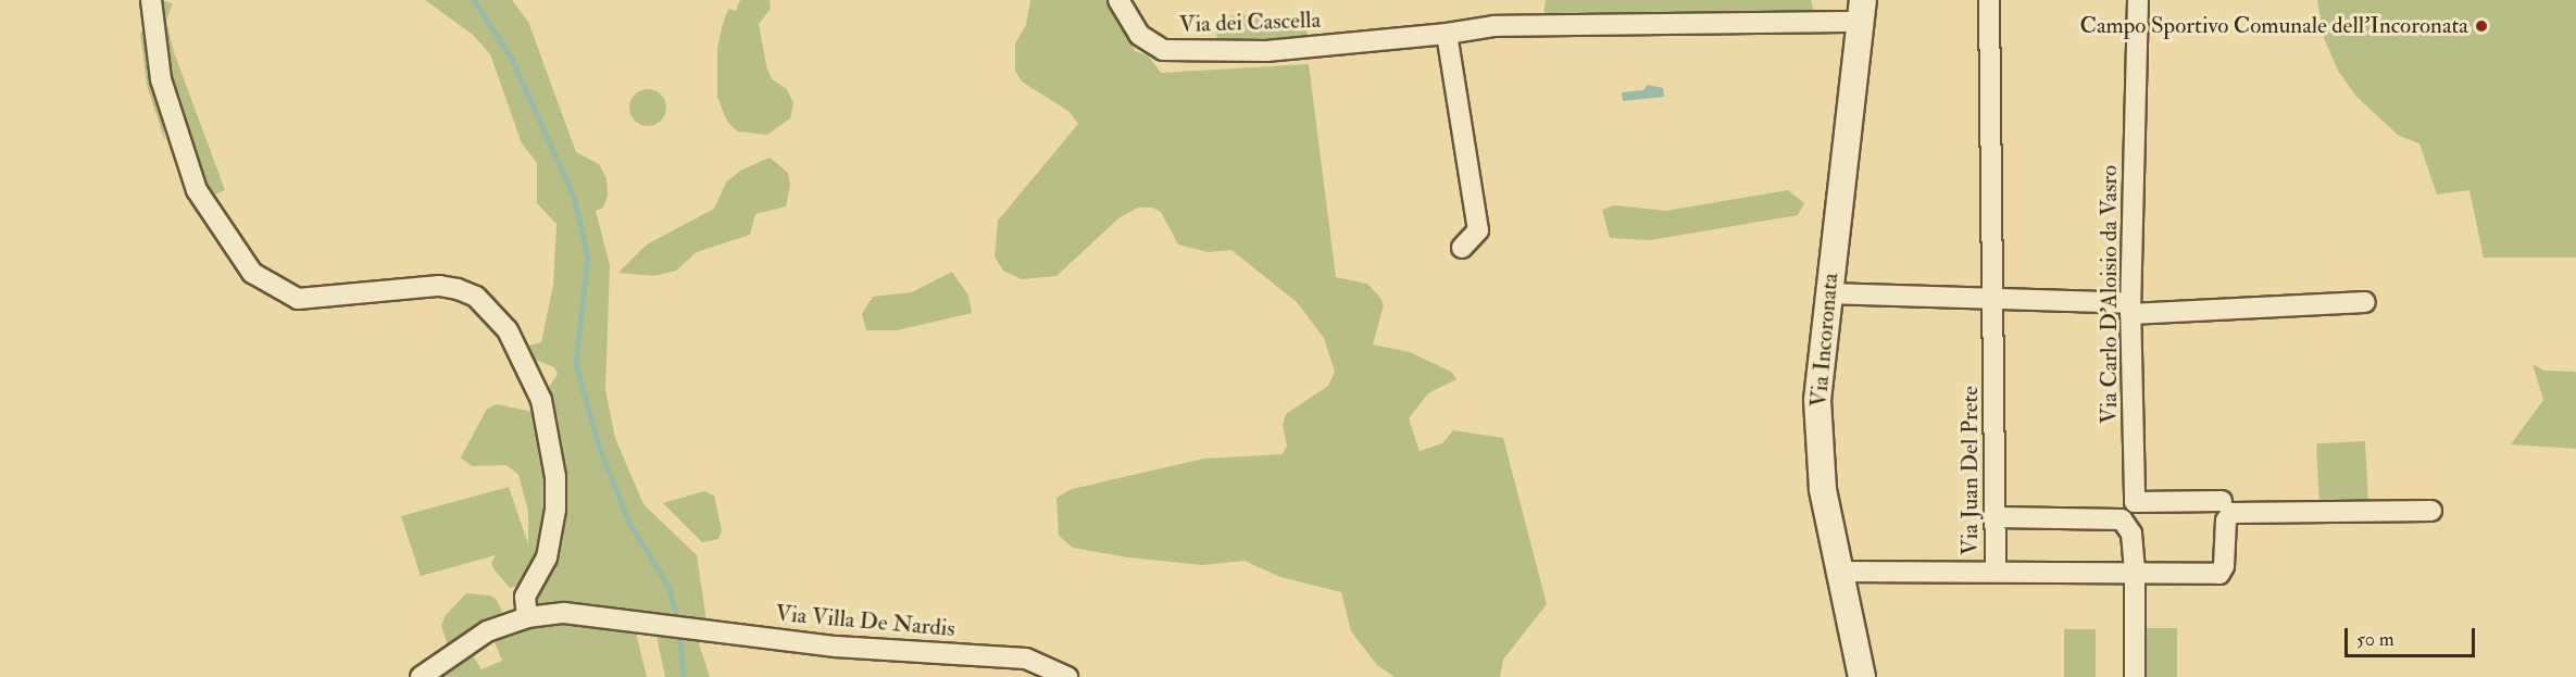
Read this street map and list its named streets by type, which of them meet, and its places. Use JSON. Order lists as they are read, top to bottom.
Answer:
{
  "streets": {
    "main road": ["Via Incoronata"],
    "street": [
      "Via dei Cascella",
      "Via Carlo D'Aloisio da Vasro",
      "Via Juan Del Prete",
      "Via Villa De Nardis"
    ]
  },
  "crossings": [
    ["Via dei Cascella", "Via Incoronata"]
  ],
  "places": ["Campo Sportivo Comunale dell'Incoronata"],
  "scale_bar": "50 m"
}
